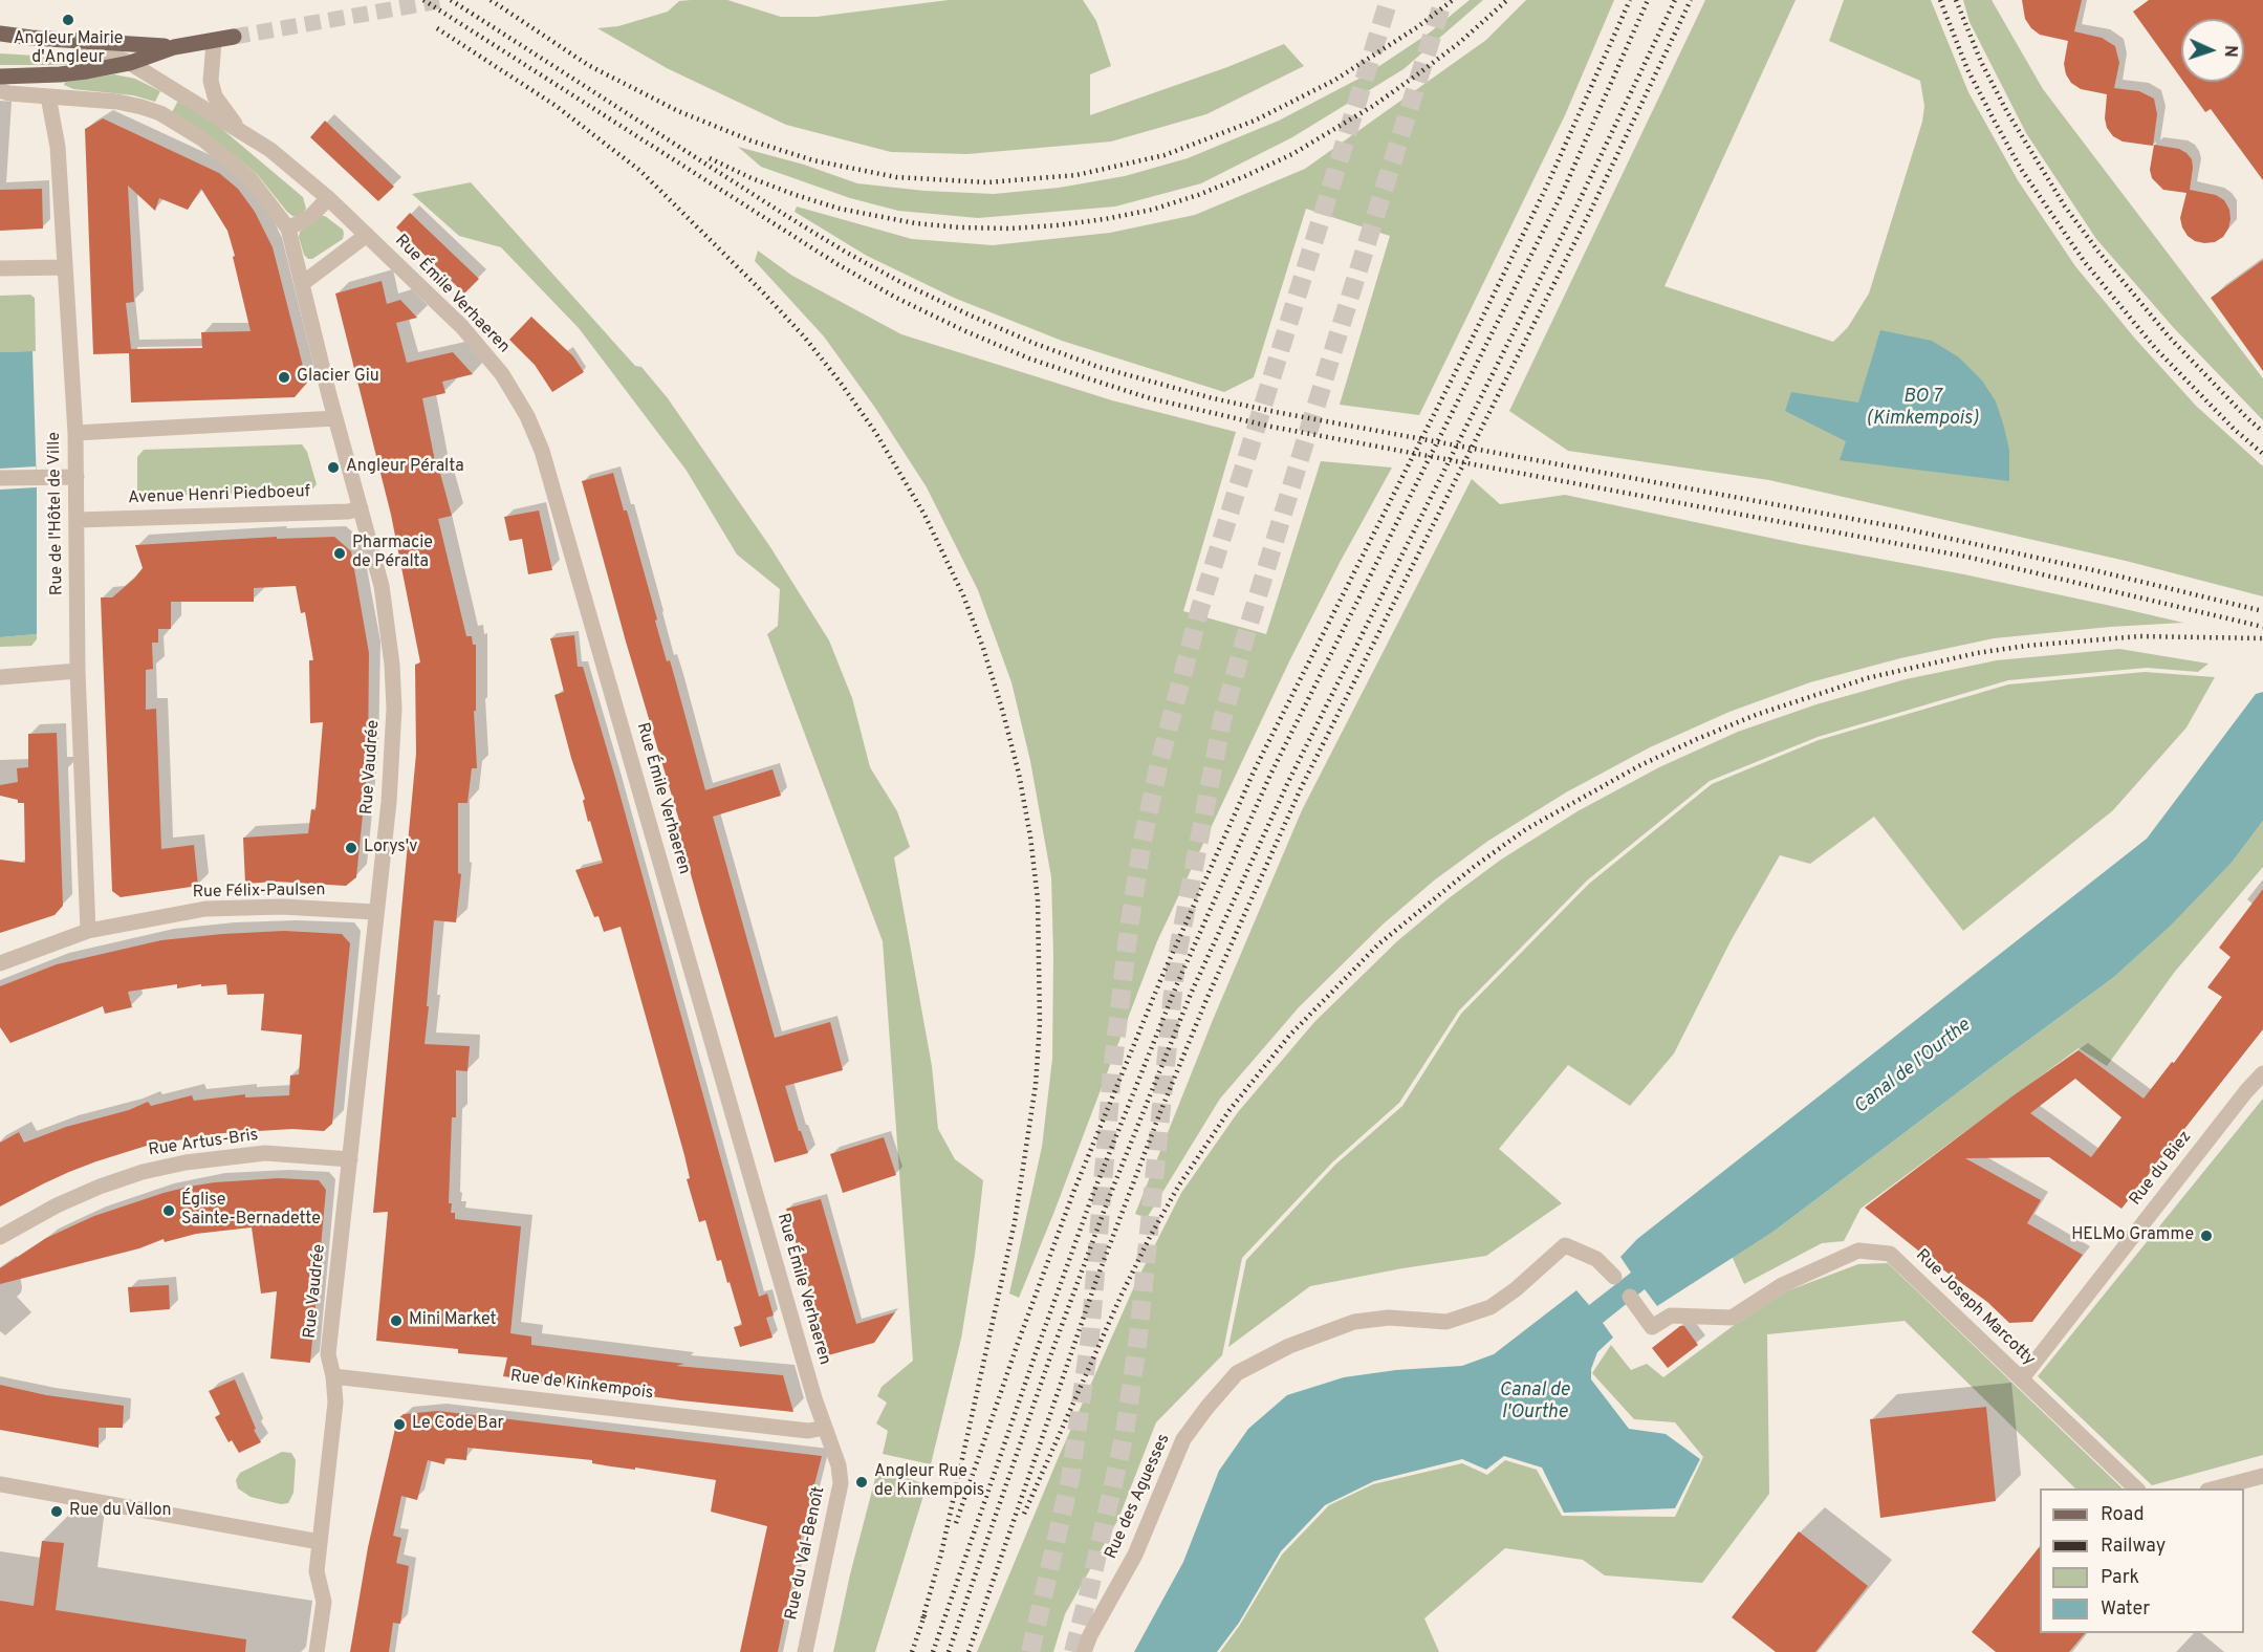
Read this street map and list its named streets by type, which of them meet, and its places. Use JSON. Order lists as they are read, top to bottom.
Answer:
{
  "streets": {
    "street": [
      "Rue Émile Verhaeren",
      "Avenue Henri Piedboeuf",
      "Rue de l'Hôtel de Ville",
      "Rue Vaudrée",
      "Rue Félix-Paulsen",
      "Rue Artus-Bris",
      "Rue du Biez",
      "Rue Joseph Marcotty",
      "Rue de Kinkempois",
      "Rue des Aguesses",
      "Rue du Val-Benoît"
    ]
  },
  "crossings": [
    ["Rue Émile Verhaeren", "Rue Vaudrée"],
    ["Rue Émile Verhaeren", "Rue de Kinkempois"],
    ["Rue Émile Verhaeren", "Rue du Val-Benoît"],
    ["Avenue Henri Piedboeuf", "Rue de l'Hôtel de Ville"],
    ["Avenue Henri Piedboeuf", "Rue Vaudrée"],
    ["Rue de l'Hôtel de Ville", "Rue Vaudrée"],
    ["Rue de l'Hôtel de Ville", "Rue Félix-Paulsen"],
    ["Rue Vaudrée", "Rue Félix-Paulsen"],
    ["Rue Vaudrée", "Rue Artus-Bris"],
    ["Rue Vaudrée", "Rue de Kinkempois"],
    ["Rue du Biez", "Rue Joseph Marcotty"],
    ["Rue de Kinkempois", "Rue du Val-Benoît"]
  ],
  "water": ["BO 7 (Kimkempois)", "Canal de l'Ourthe"],
  "places": [
    "Angleur Mairie d'Angleur",
    "Glacier Giu",
    "Angleur Péralta",
    "Pharmacie de Péralta",
    "Lorys'v",
    "Église Sainte-Bernadette",
    "HELMo Gramme",
    "Mini Market",
    "Le Code Bar",
    "Angleur Rue de Kinkempois",
    "Rue du Vallon"
  ],
  "legend": [
    "Road",
    "Railway",
    "Park",
    "Water"
  ],
  "north": "right"
}
